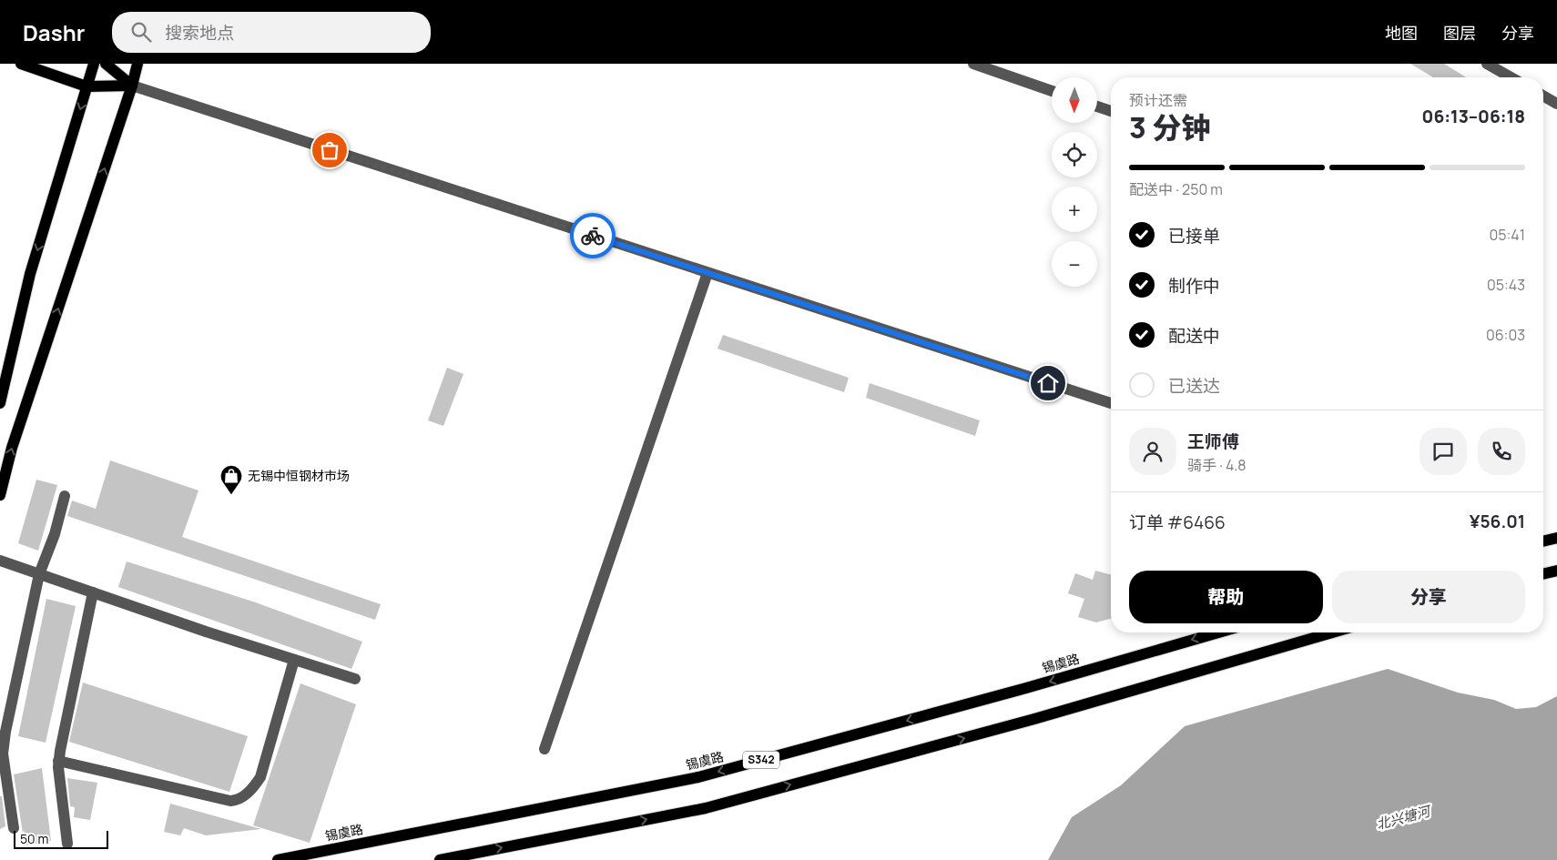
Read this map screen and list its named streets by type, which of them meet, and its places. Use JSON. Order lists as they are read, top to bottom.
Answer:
{
  "streets": {
    "main road": ["锡虞路", "S342"]
  },
  "water": ["北兴塘河"],
  "places": {
    "shop": ["无锡中恒钢材市场"]
  },
  "scale_bar": "50 m",
  "north": "bottom",
  "page": {
    "header": "Dashr",
    "search": "搜索地点",
    "nav": ["地图", "图层", "分享"],
    "map_buttons": ["+", "−"],
    "heading": ["3 分钟", "预计还需", "06:13–06:18"],
    "panel": [
      "王师傅",
      "骑手 · 4.8",
      "订单 #6466",
      "¥56.01"
    ],
    "bar": "配送中 · 250 m",
    "list": [
      ["已接单", "05:41"],
      ["制作中", "05:43"],
      ["配送中", "06:03"],
      "已送达"
    ],
    "buttons": ["帮助", "分享"],
    "scale": "50 m"
  }
}
